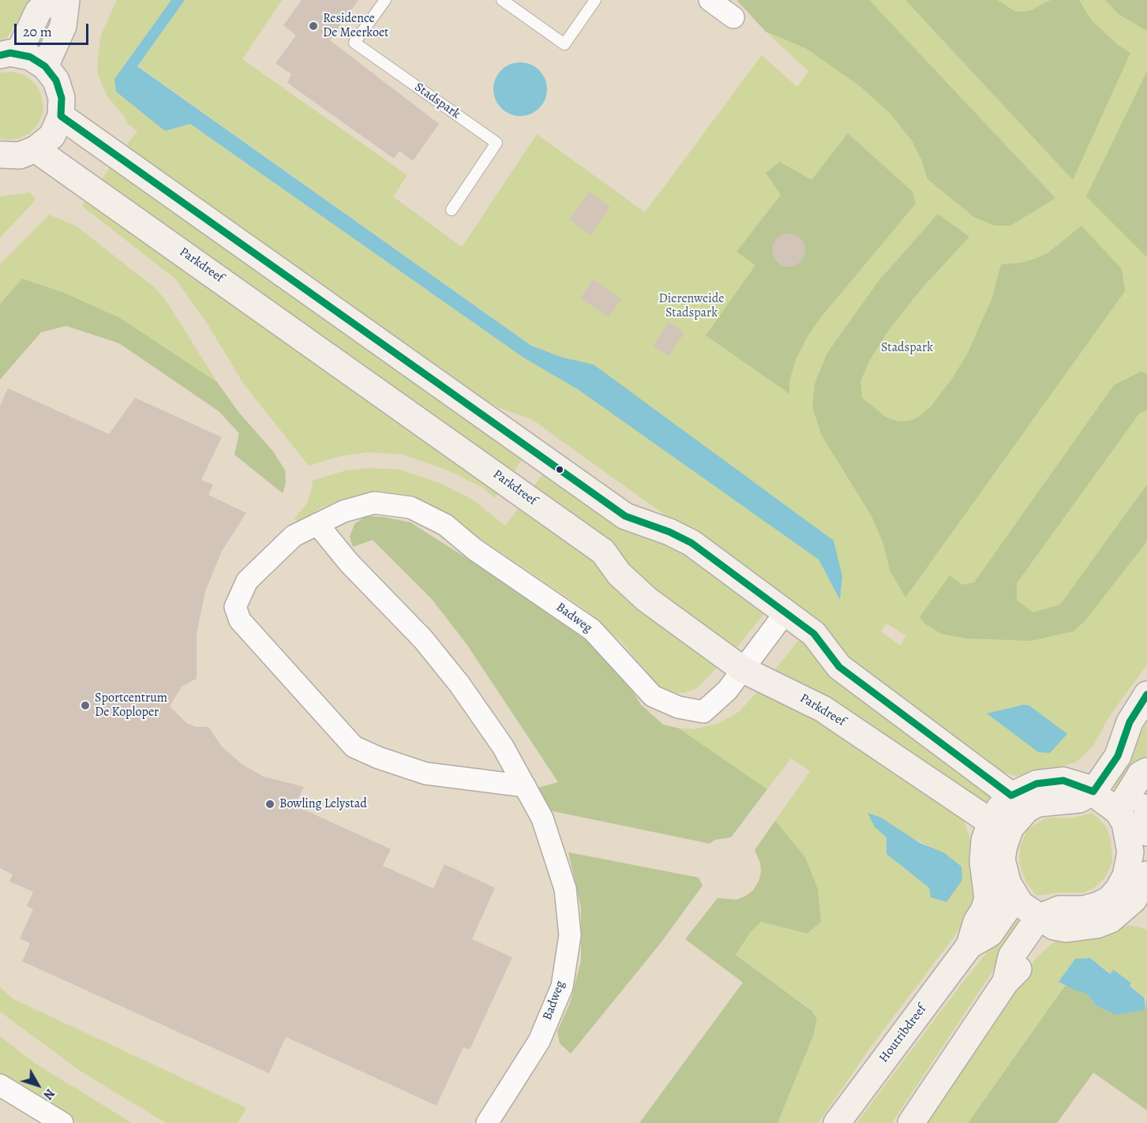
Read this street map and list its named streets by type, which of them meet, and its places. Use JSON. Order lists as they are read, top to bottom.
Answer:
{
  "streets": {
    "street": ["Parkdreef", "Badweg", "Houtribdreef"],
    "lane": ["Stadspark"]
  },
  "crossings": [
    ["Parkdreef", "Badweg"],
    ["Parkdreef", "Houtribdreef"]
  ],
  "parks": ["Dierenweide Stadspark", "Stadspark"],
  "places": ["Residence De Meerkoet", "Sportcentrum De Koploper", "Bowling Lelystad"],
  "scale_bar": "20 m",
  "north": "bottom right"
}
